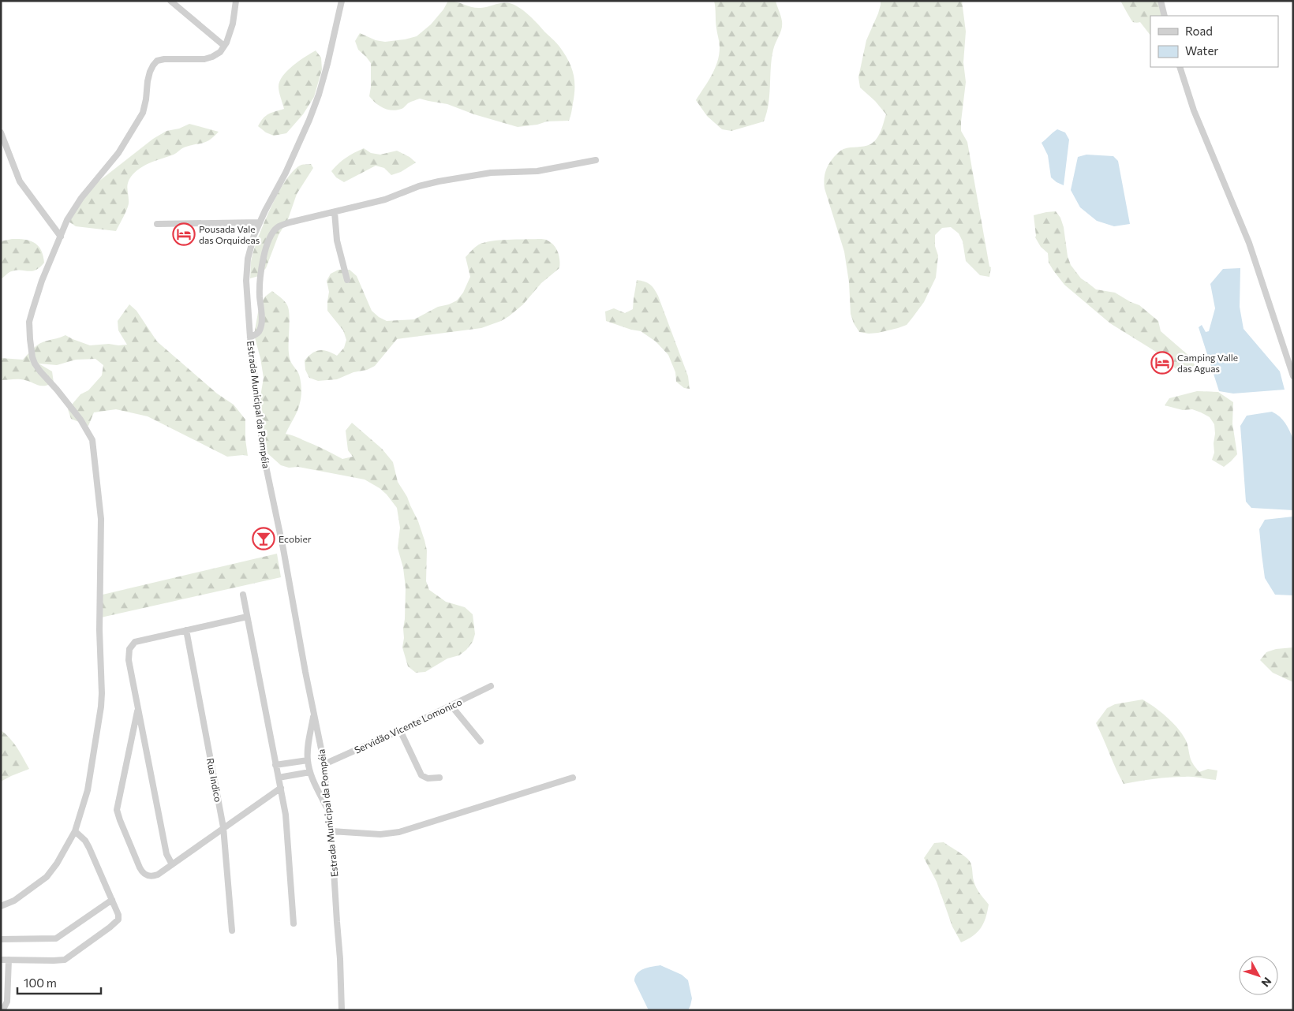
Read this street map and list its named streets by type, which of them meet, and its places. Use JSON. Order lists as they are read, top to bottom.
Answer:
{
  "streets": {
    "street": ["Estrada Municipal da Pompéia", "Servidão Vicente Lomonico", "Rua Indico"]
  },
  "crossings": [
    ["Estrada Municipal da Pompéia", "Servidão Vicente Lomonico"]
  ],
  "places": {
    "hotel": ["Pousada Vale das Orquideas", "Camping Valle das Aguas"],
    "bar": ["Ecobier"]
  },
  "legend": ["Road", "Water"],
  "scale_bar": "100 m",
  "north": "bottom right"
}
